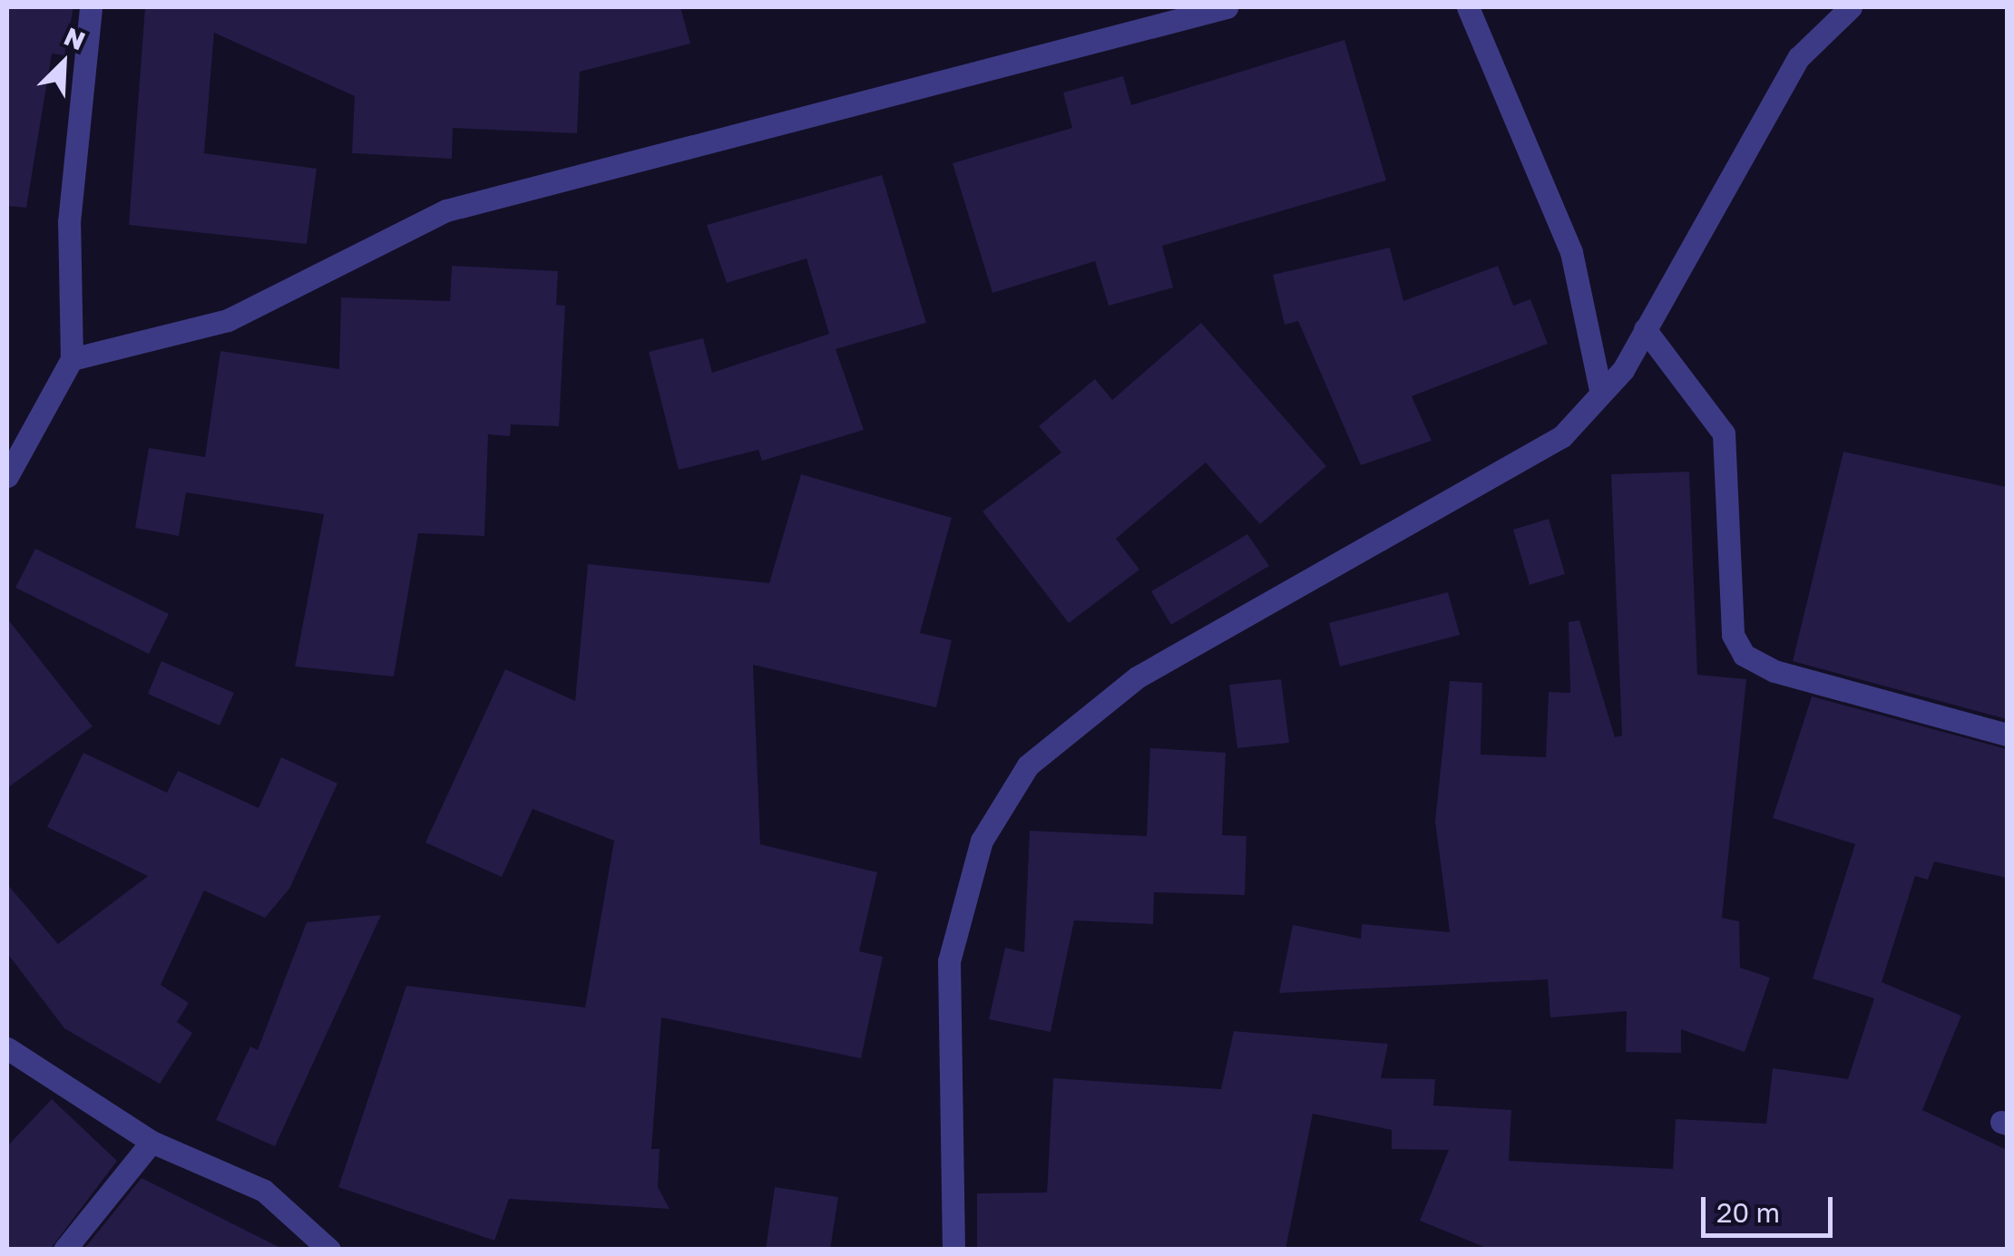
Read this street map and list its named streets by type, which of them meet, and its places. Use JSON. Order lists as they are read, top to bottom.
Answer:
{
  "scale_bar": "20 m",
  "north": "top right"
}
